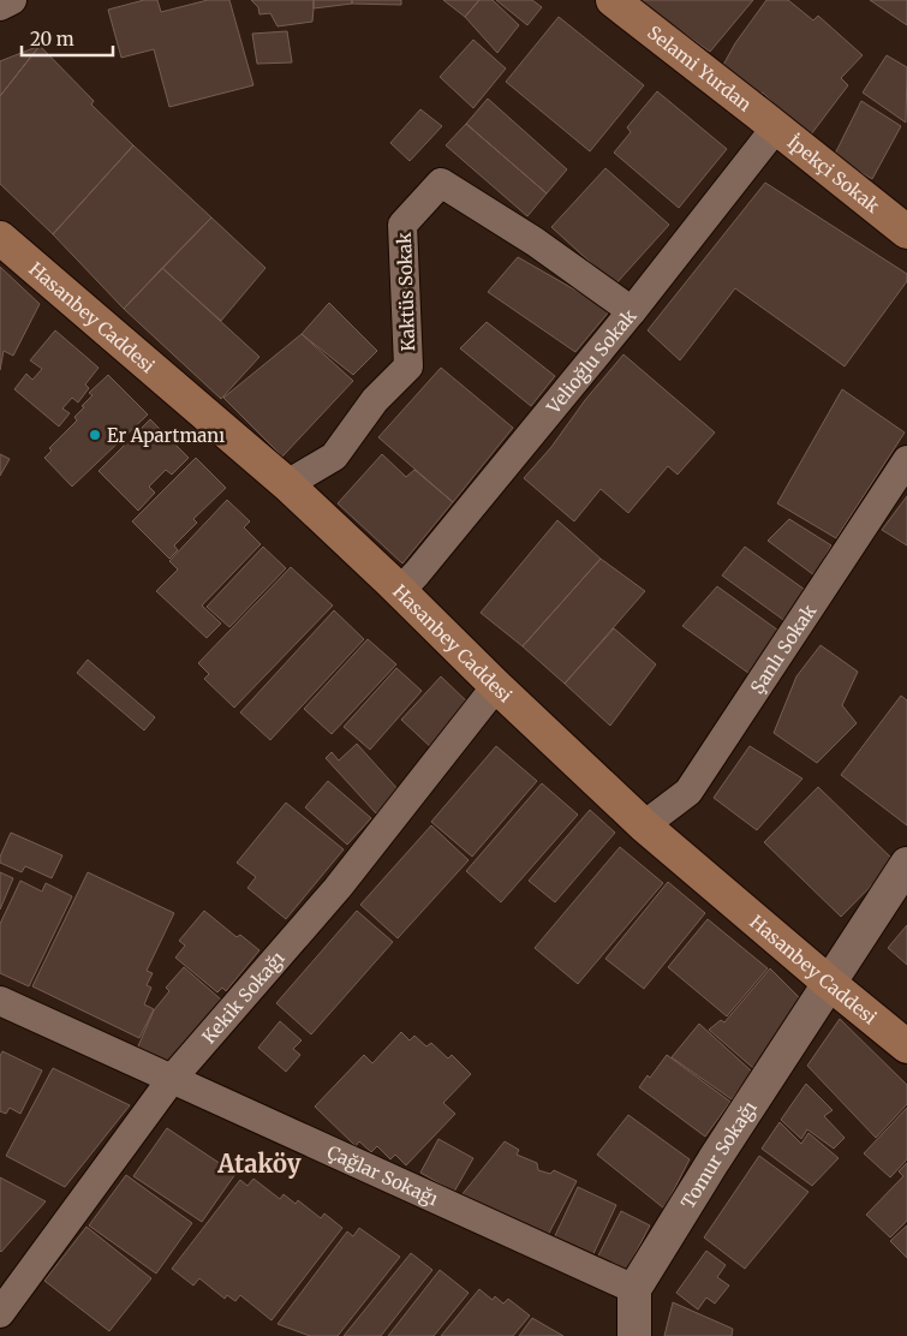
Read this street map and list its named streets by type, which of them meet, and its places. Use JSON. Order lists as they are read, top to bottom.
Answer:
{
  "streets": {
    "main road": ["Selami Yurdan", "İpekçi Sokak", "Hasanbey Caddesi"],
    "street": [
      "Kaktüs Sokak",
      "Velioğlu Sokak",
      "Şanlı Sokak",
      "Kekik Sokağı",
      "Tomur Sokağı",
      "Çağlar Sokağı"
    ]
  },
  "crossings": [
    ["Selami Yurdan", "İpekçi Sokak"],
    ["Selami Yurdan", "Velioğlu Sokak"],
    ["İpekçi Sokak", "Velioğlu Sokak"],
    ["Kaktüs Sokak", "Hasanbey Caddesi"],
    ["Kaktüs Sokak", "Velioğlu Sokak"],
    ["Hasanbey Caddesi", "Velioğlu Sokak"],
    ["Hasanbey Caddesi", "Şanlı Sokak"],
    ["Hasanbey Caddesi", "Kekik Sokağı"],
    ["Hasanbey Caddesi", "Tomur Sokağı"],
    ["Kekik Sokağı", "Çağlar Sokağı"],
    ["Tomur Sokağı", "Çağlar Sokağı"]
  ],
  "districts": ["Ataköy"],
  "places": ["Er Apartmanı"],
  "scale_bar": "20 m"
}
